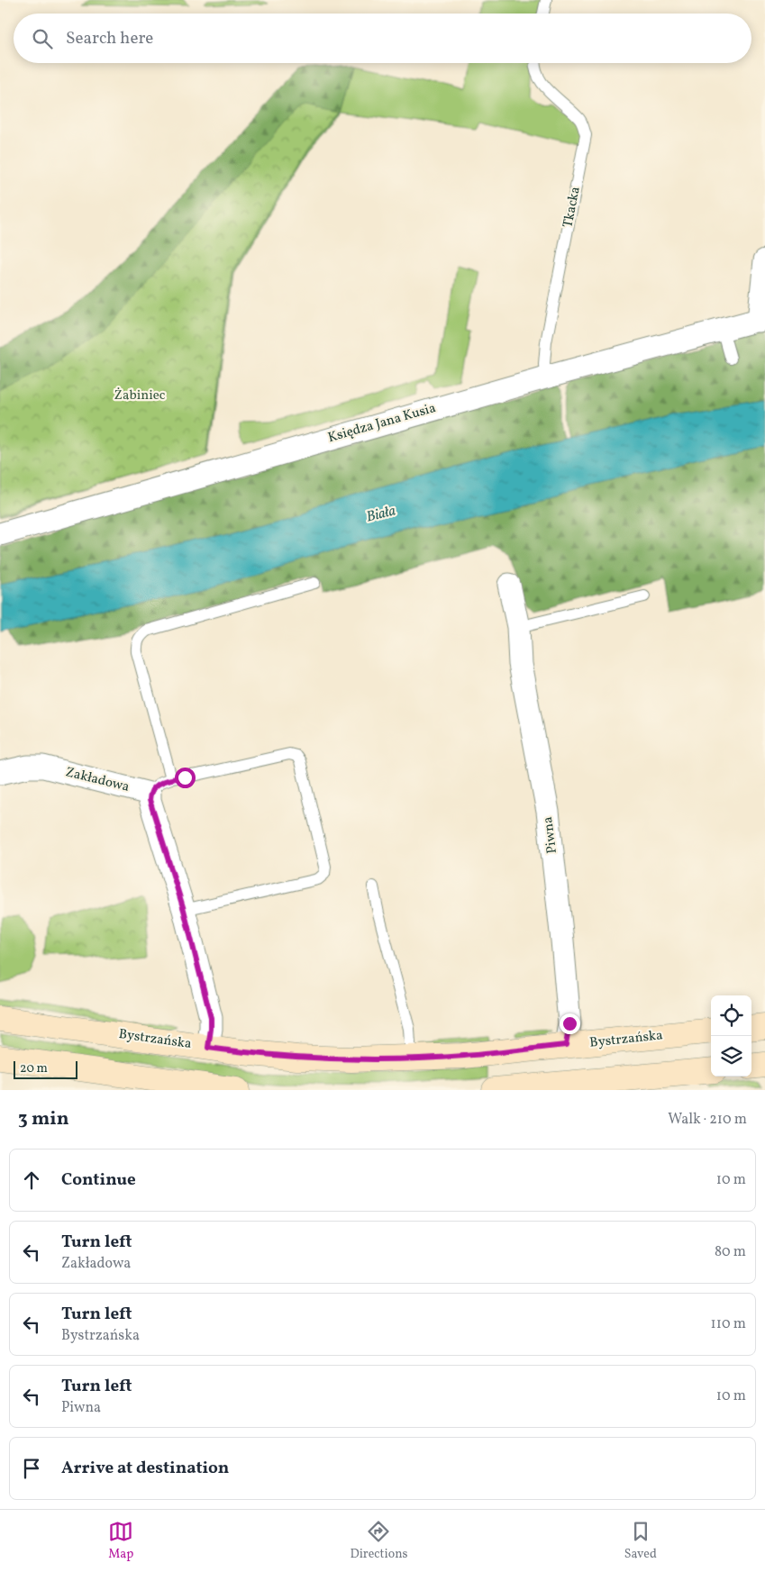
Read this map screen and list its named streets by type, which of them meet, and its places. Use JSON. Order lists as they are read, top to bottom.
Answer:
{
  "streets": {
    "main road": ["Bystrzańska"],
    "street": ["Księdza Jana Kusia", "Zakładowa", "Piwna"],
    "lane": ["Tkacka"]
  },
  "crossings": [
    ["Tkacka", "Księdza Jana Kusia"],
    ["Piwna", "Bystrzańska"]
  ],
  "water": ["Biała"],
  "parks": ["Żabiniec"],
  "scale_bar": "20 m",
  "page": {
    "search": "Search here",
    "scale": "20 m",
    "heading": ["3 min", "Walk · 210 m"],
    "list": [
      ["Continue", "10 m"],
      ["Turn left", "Zakładowa", "80 m"],
      ["Turn left", "Bystrzańska", "110 m"],
      ["Turn left", "Piwna", "10 m"],
      "Arrive at destination"
    ],
    "nav": ["Map", "Directions", "Saved"]
  }
}
